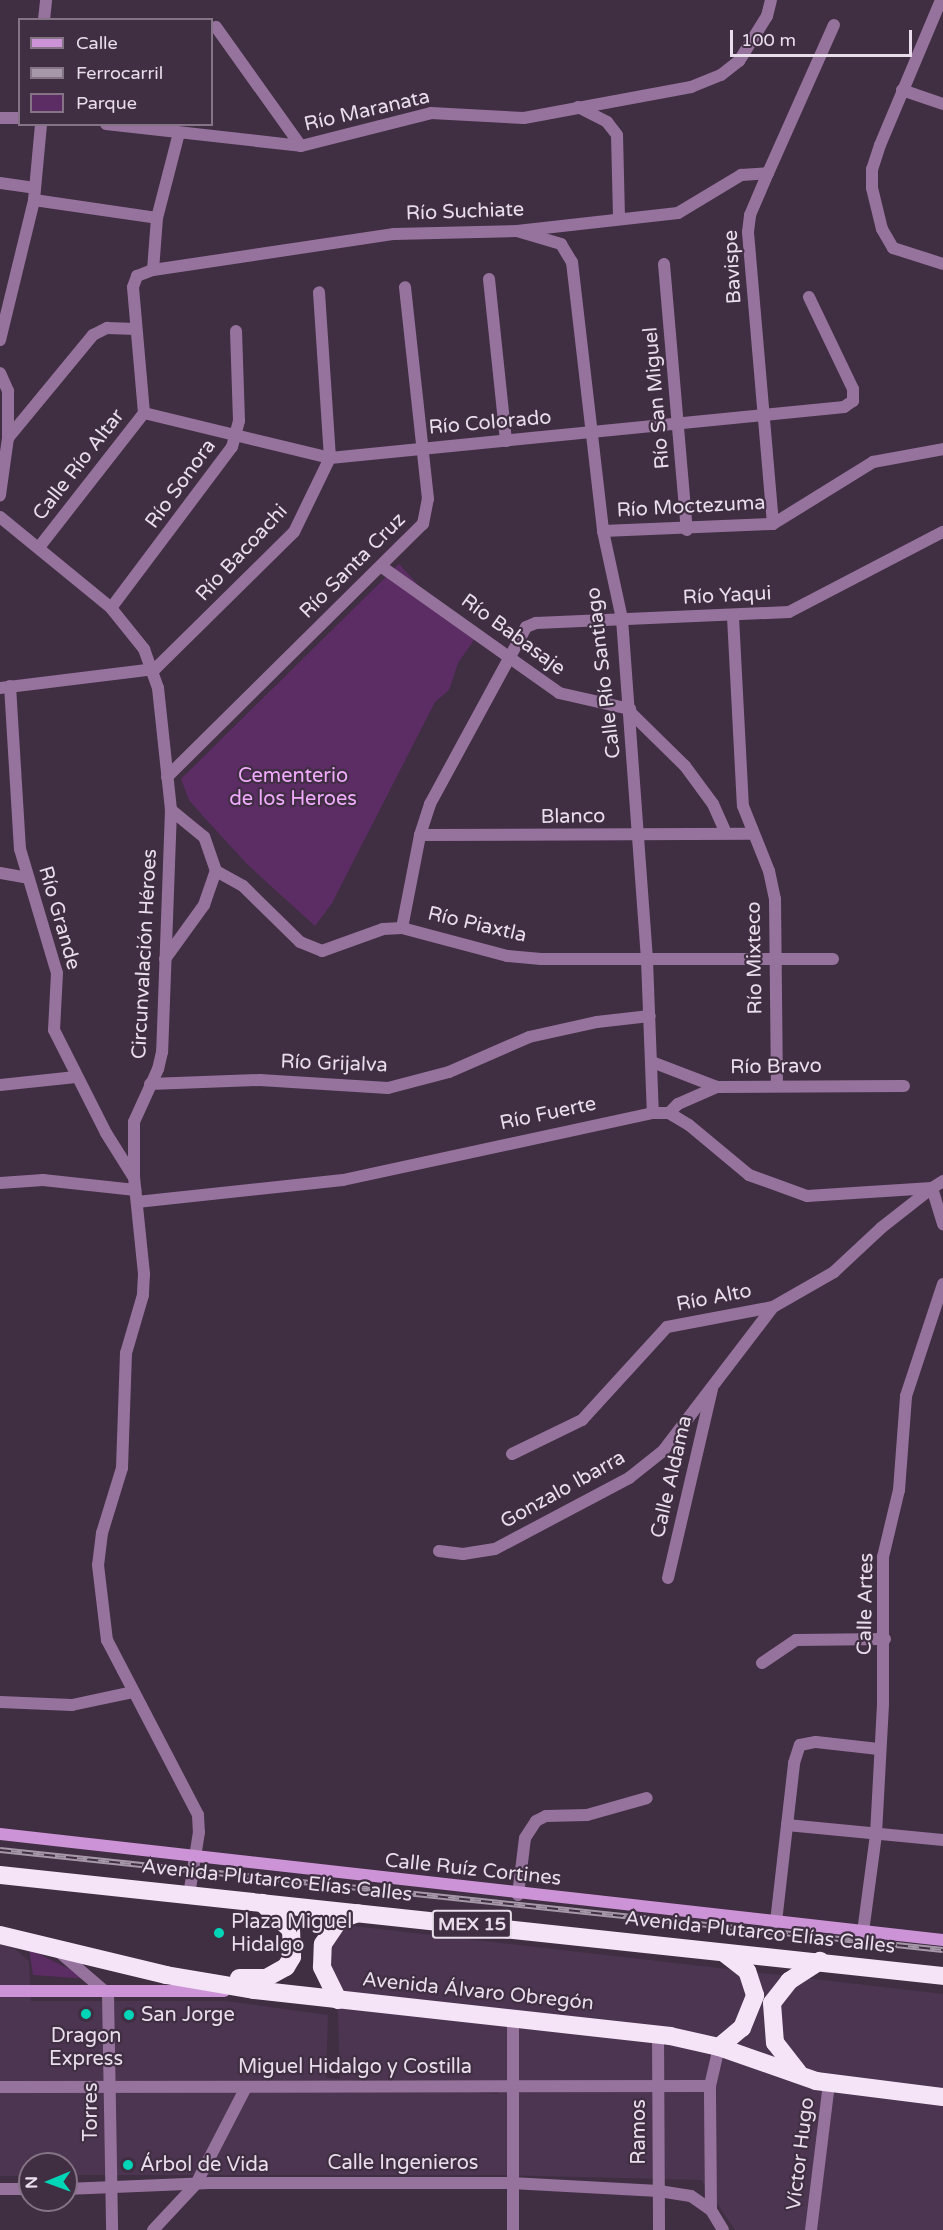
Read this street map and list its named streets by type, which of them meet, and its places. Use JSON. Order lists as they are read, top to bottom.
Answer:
{
  "streets": {
    "highway": ["Avenida Plutarco Elías Calles", "MEX 15", "Avenida Álvaro Obregón"],
    "street": [
      "Río Maranata",
      "Río Suchiate",
      "Bavispe",
      "Río San Miguel",
      "Río Colorado",
      "Calle Río Altar",
      "Río Sonora",
      "Río Moctezuma",
      "Río Bacoachi",
      "Río Santa Cruz",
      "Río Yaqui",
      "Río Babasaje",
      "Calle Río Santiago",
      "Blanco",
      "Río Grande",
      "Río Piaxtla",
      "Circunvalación Héroes",
      "Río Mixteco",
      "Río Grijalva",
      "Río Bravo",
      "Río Fuerte",
      "Río Alto",
      "Calle Aldama",
      "Gonzalo Ibarra",
      "Calle Artes",
      "Calle Ruíz Cortines",
      "Miguel Hidalgo y Costilla",
      "Torres",
      "Ramos",
      "Víctor Hugo",
      "Calle Ingenieros"
    ]
  },
  "crossings": [
    ["Río Suchiate", "Bavispe"],
    ["Río Suchiate", "Calle Río Altar"],
    ["Río Suchiate", "Calle Río Santiago"],
    ["Bavispe", "Río Colorado"],
    ["Bavispe", "Río Moctezuma"],
    ["Río San Miguel", "Río Colorado"],
    ["Río San Miguel", "Río Moctezuma"],
    ["Río Colorado", "Calle Río Altar"],
    ["Río Colorado", "Río Sonora"],
    ["Río Colorado", "Río Bacoachi"],
    ["Río Colorado", "Río Santa Cruz"],
    ["Río Colorado", "Calle Río Santiago"],
    ["Calle Río Altar", "Circunvalación Héroes"],
    ["Río Sonora", "Circunvalación Héroes"],
    ["Río Moctezuma", "Calle Río Santiago"],
    ["Río Bacoachi", "Circunvalación Héroes"],
    ["Río Santa Cruz", "Río Babasaje"],
    ["Río Santa Cruz", "Circunvalación Héroes"],
    ["Río Yaqui", "Río Babasaje"],
    ["Río Yaqui", "Calle Río Santiago"],
    ["Río Yaqui", "Blanco"],
    ["Río Yaqui", "Río Mixteco"],
    ["Río Babasaje", "Calle Río Santiago"],
    ["Calle Río Santiago", "Blanco"],
    ["Calle Río Santiago", "Río Piaxtla"],
    ["Calle Río Santiago", "Río Grijalva"],
    ["Calle Río Santiago", "Río Bravo"],
    ["Calle Río Santiago", "Río Fuerte"],
    ["Blanco", "Río Mixteco"],
    ["Río Grande", "Circunvalación Héroes"],
    ["Río Grande", "Río Fuerte"],
    ["Río Piaxtla", "Río Mixteco"],
    ["Circunvalación Héroes", "Río Grijalva"],
    ["Circunvalación Héroes", "Río Fuerte"],
    ["Circunvalación Héroes", "Calle Ruíz Cortines"],
    ["Circunvalación Héroes", "Avenida Plutarco Elías Calles"],
    ["Río Mixteco", "Río Bravo"],
    ["Río Alto", "Gonzalo Ibarra"],
    ["Calle Aldama", "Gonzalo Ibarra"],
    ["Calle Artes", "Calle Ruíz Cortines"],
    ["Avenida Álvaro Obregón", "Torres"],
    ["Avenida Álvaro Obregón", "Ramos"],
    ["Avenida Álvaro Obregón", "Víctor Hugo"],
    ["Miguel Hidalgo y Costilla", "Torres"],
    ["Miguel Hidalgo y Costilla", "Ramos"],
    ["Torres", "Calle Ingenieros"],
    ["Ramos", "Calle Ingenieros"]
  ],
  "parks": ["Cementerio de los Heroes"],
  "places": [
    "Plaza Miguel Hidalgo",
    "Dragon Express",
    "San Jorge",
    "Árbol de Vida"
  ],
  "legend": ["Calle", "Ferrocarril", "Parque"],
  "scale_bar": "100 m",
  "north": "left"
}
